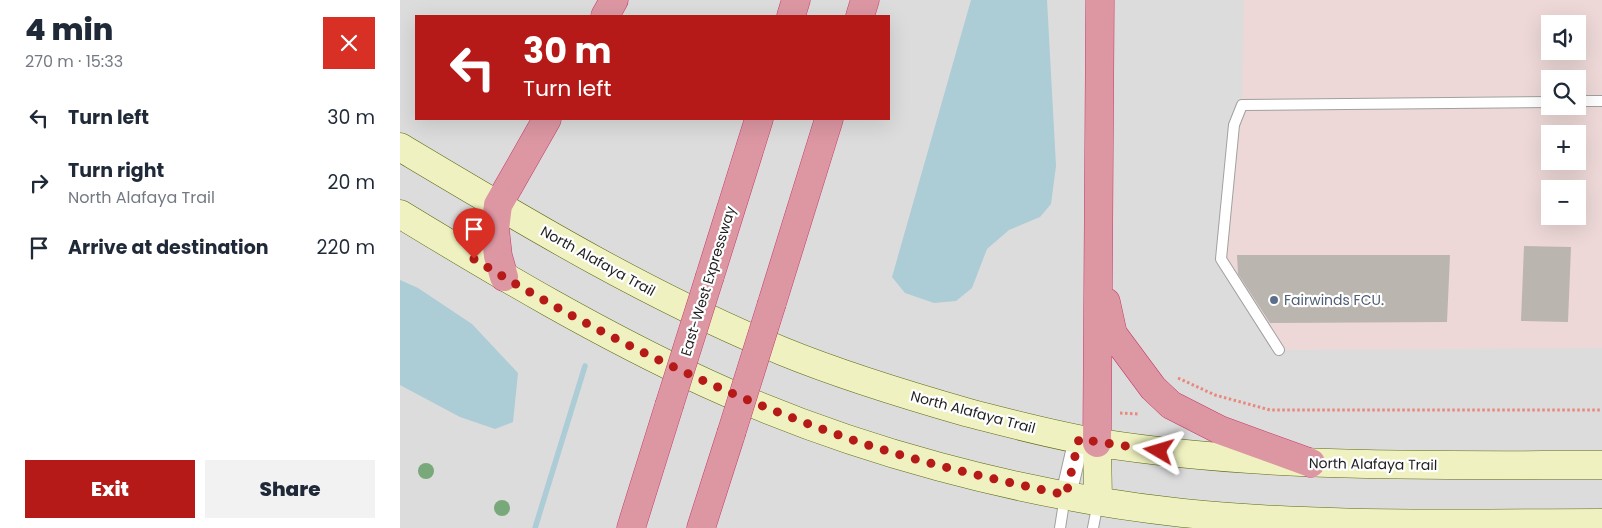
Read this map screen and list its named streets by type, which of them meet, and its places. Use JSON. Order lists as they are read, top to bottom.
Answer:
{
  "streets": {
    "highway": ["East-West Expressway"],
    "main road": ["North Alafaya Trail"]
  },
  "places": ["Fairwinds FCU."],
  "page": {
    "heading": ["4 min", "270 m · 15:33"],
    "map_buttons": ["+", "−"],
    "turn": ["30 m", "Turn left"],
    "list": [
      {
        "name": "Turn left",
        "value": "30 m"
      },
      {
        "name": "Turn right",
        "note": "North Alafaya Trail",
        "value": "20 m"
      },
      {
        "name": "Arrive at destination",
        "value": "220 m"
      }
    ],
    "buttons": ["Exit", "Share"]
  }
}
